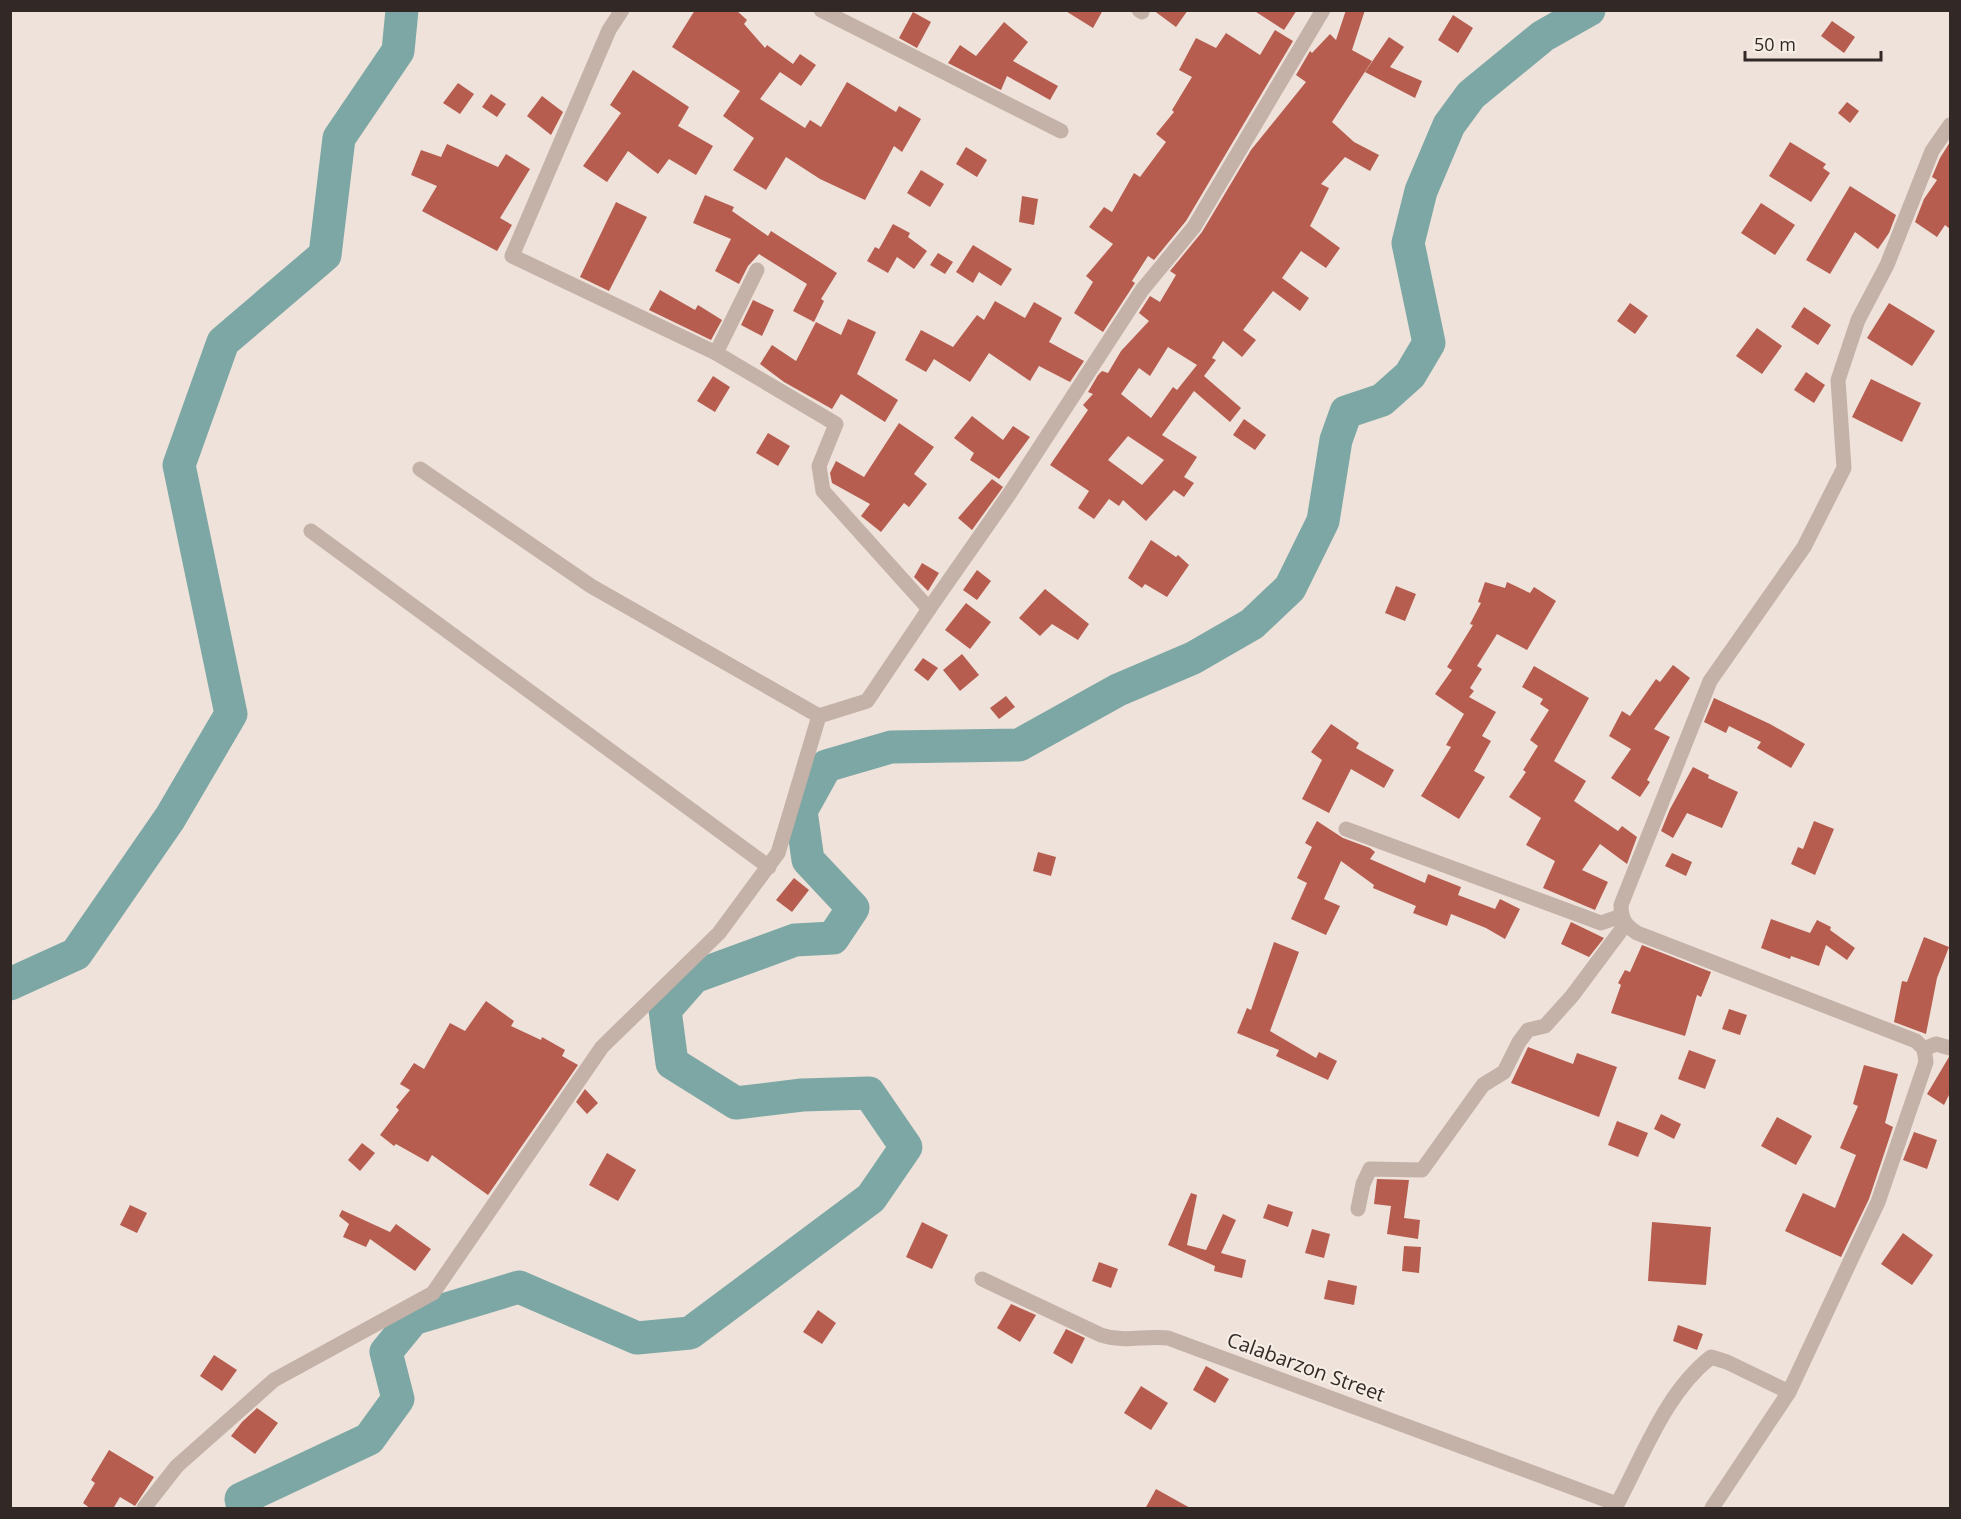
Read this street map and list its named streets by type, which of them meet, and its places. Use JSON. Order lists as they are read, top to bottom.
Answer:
{
  "streets": {
    "street": ["Calabarzon Street"]
  },
  "scale_bar": "50 m"
}
